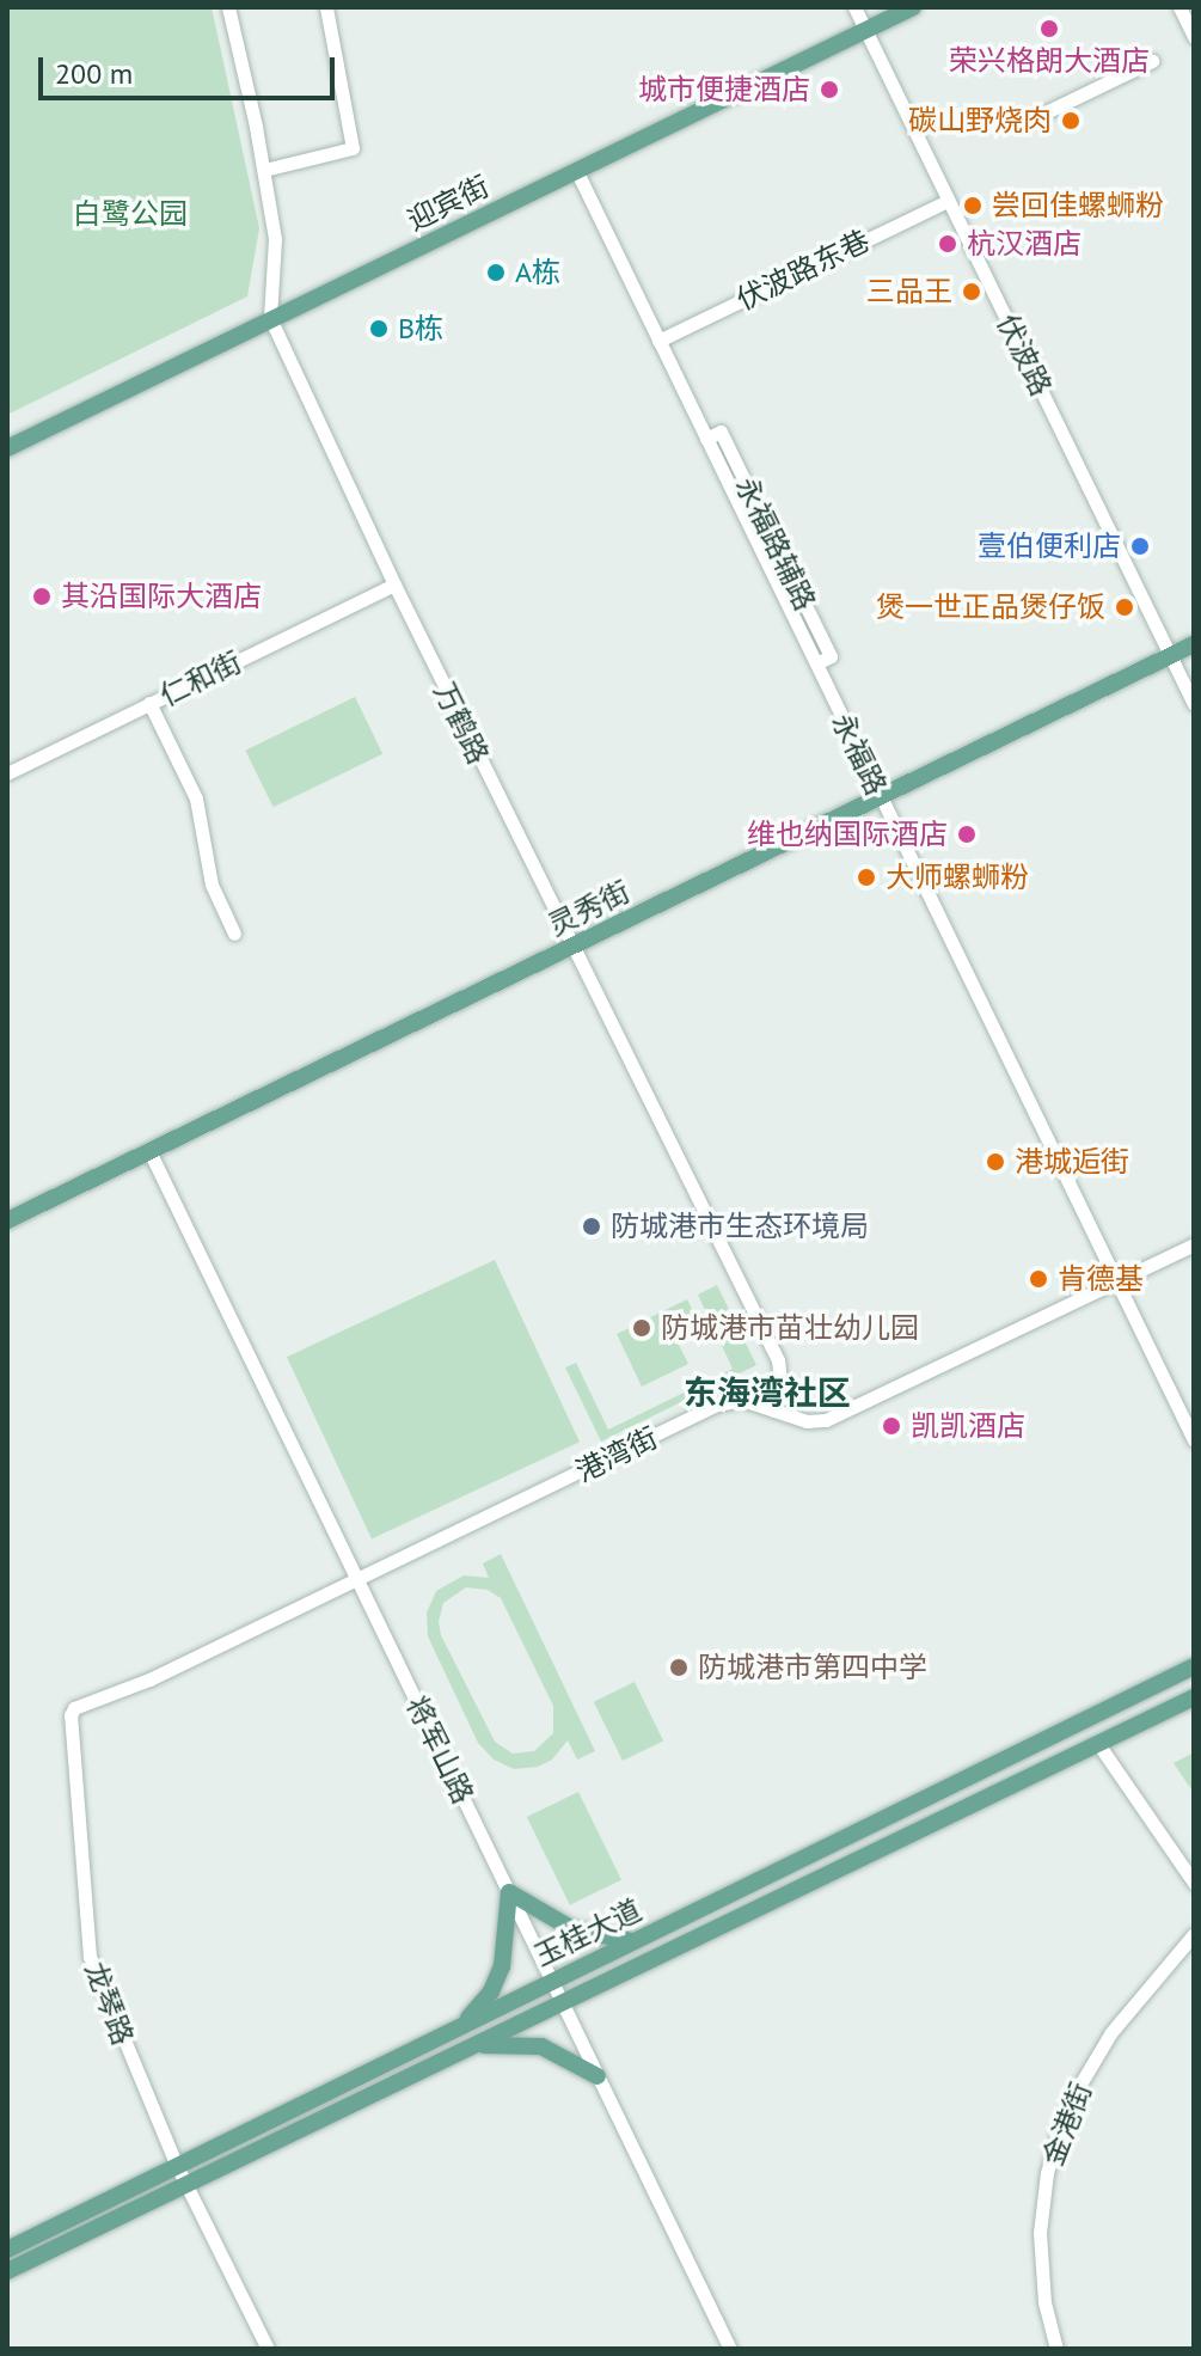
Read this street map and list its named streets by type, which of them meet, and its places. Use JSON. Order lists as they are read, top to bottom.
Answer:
{
  "streets": {
    "main road": ["迎宾街", "灵秀街", "玉桂大道"],
    "street": [
      "伏波路东巷",
      "伏波路",
      "永福路辅路",
      "仁和街",
      "万鹤路",
      "永福路",
      "港湾街",
      "将军山路",
      "龙琴路",
      "金港街"
    ]
  },
  "crossings": [
    ["迎宾街", "伏波路"],
    ["迎宾街", "万鹤路"],
    ["伏波路东巷", "伏波路"],
    ["伏波路东巷", "永福路辅路"],
    ["伏波路", "灵秀街"],
    ["永福路辅路", "永福路"],
    ["仁和街", "万鹤路"],
    ["万鹤路", "灵秀街"],
    ["万鹤路", "港湾街"],
    ["永福路", "灵秀街"],
    ["永福路", "港湾街"],
    ["灵秀街", "将军山路"],
    ["港湾街", "将军山路"],
    ["港湾街", "龙琴路"],
    ["将军山路", "玉桂大道"],
    ["玉桂大道", "龙琴路"]
  ],
  "districts": ["东海湾社区"],
  "parks": ["白鹭公园"],
  "places": [
    "荣兴格朗大酒店",
    "城市便捷酒店",
    "碳山野烧肉",
    "尝回佳螺蛳粉",
    "杭汉酒店",
    "A栋",
    "三品王",
    "B栋",
    "壹伯便利店",
    "其沿国际大酒店",
    "煲一世正品煲仔饭",
    "维也纳国际酒店",
    "大师螺蛳粉",
    "港城逅街",
    "防城港市生态环境局",
    "肯德基",
    "防城港市苗壮幼儿园",
    "凯凯酒店",
    "防城港市第四中学"
  ],
  "scale_bar": "200 m"
}
